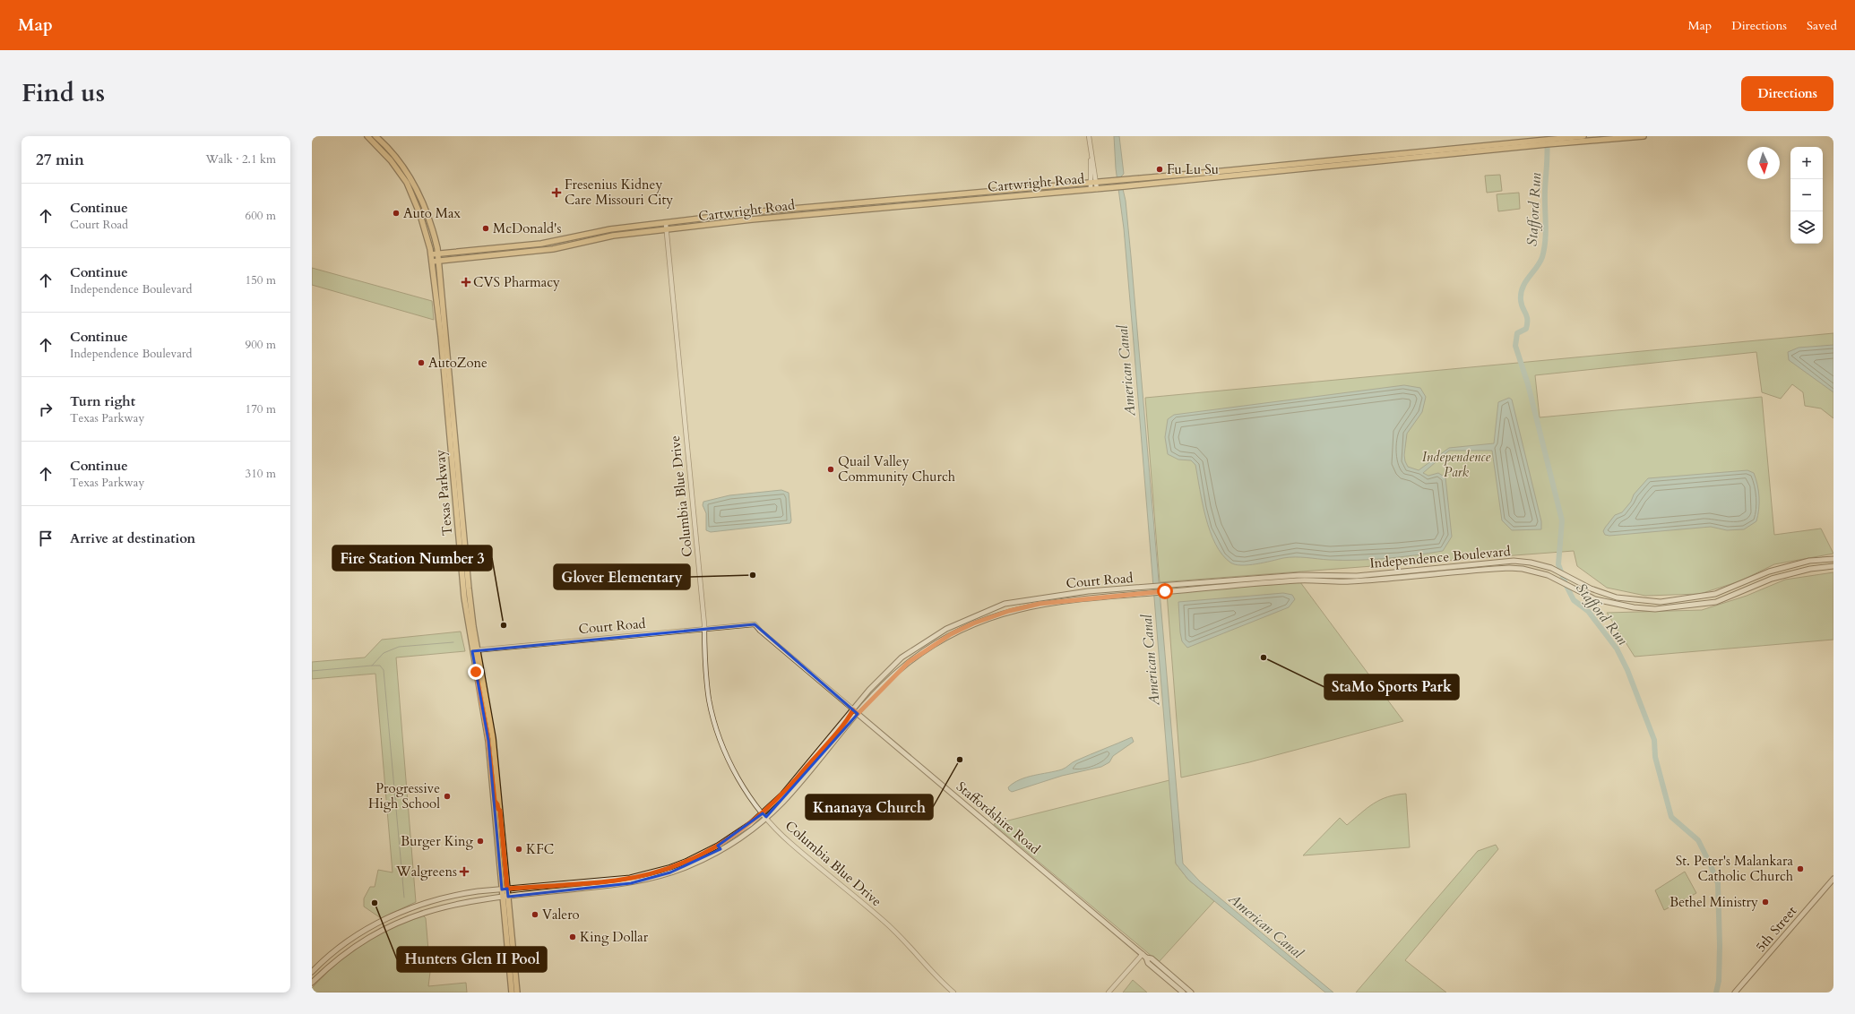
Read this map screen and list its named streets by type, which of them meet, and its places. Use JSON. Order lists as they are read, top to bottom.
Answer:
{
  "streets": {
    "main road": [
      "Cartwright Road",
      "Texas Parkway",
      "Independence Boulevard",
      "Court Road",
      "Staffordshire Road",
      "5th Street"
    ],
    "street": ["Columbia Blue Drive"]
  },
  "crossings": [
    ["Cartwright Road", "Texas Parkway"],
    ["Cartwright Road", "Columbia Blue Drive"],
    ["Texas Parkway", "Court Road"],
    ["Columbia Blue Drive", "Court Road"],
    ["Independence Boulevard", "Court Road"],
    ["Court Road", "Staffordshire Road"]
  ],
  "water": ["Stafford Run", "American Canal"],
  "parks": ["Independence Park"],
  "places": {
    "other": [
      "Fu Lu Su",
      "Auto Max",
      "McDonald's",
      "AutoZone",
      "Quail Valley Community Church",
      "Glover Elementary",
      "Fire Station Number 3",
      "StaMo Sports Park",
      "Knanaya Church",
      "Progressive High School",
      "Burger King",
      "KFC",
      "St. Peter's Malankara Catholic Church",
      "Bethel Ministry",
      "Hunters Glen II Pool",
      "Valero",
      "King Dollar"
    ],
    "health": ["Fresenius Kidney Care Missouri City", "CVS Pharmacy", "Walgreens"]
  },
  "north": "bottom",
  "page": {
    "header": "Map",
    "nav": ["Map", "Directions", "Saved"],
    "title": "Find us",
    "buttons": "Directions",
    "heading": ["27 min", "Walk · 2.1 km"],
    "map_buttons": ["+", "−"],
    "list": [
      ["Continue", "Court Road", "600 m"],
      ["Continue", "Independence Boulevard", "150 m"],
      ["Continue", "Independence Boulevard", "900 m"],
      ["Turn right", "Texas Parkway", "170 m"],
      ["Continue", "Texas Parkway", "310 m"],
      "Arrive at destination"
    ]
  }
}
